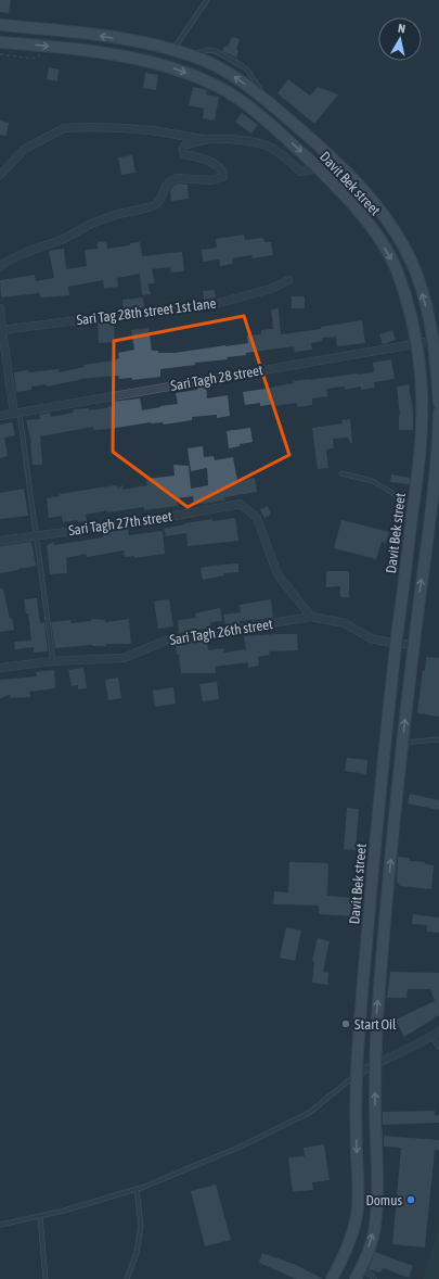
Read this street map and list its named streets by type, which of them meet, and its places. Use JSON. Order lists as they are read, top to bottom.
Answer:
{
  "streets": {
    "main road": ["Davit Bek street"],
    "street": [
      "Sari Tag 28th street 1st lane",
      "Sari Tagh 28 street",
      "Sari Tagh 27th street",
      "Sari Tagh 26th street"
    ]
  },
  "crossings": [
    ["Davit Bek street", "Sari Tagh 28 street"],
    ["Davit Bek street", "Sari Tagh 26th street"],
    ["Sari Tagh 27th street", "Sari Tagh 26th street"]
  ],
  "places": ["Start Oil", "Domus"],
  "north": "top"
}
